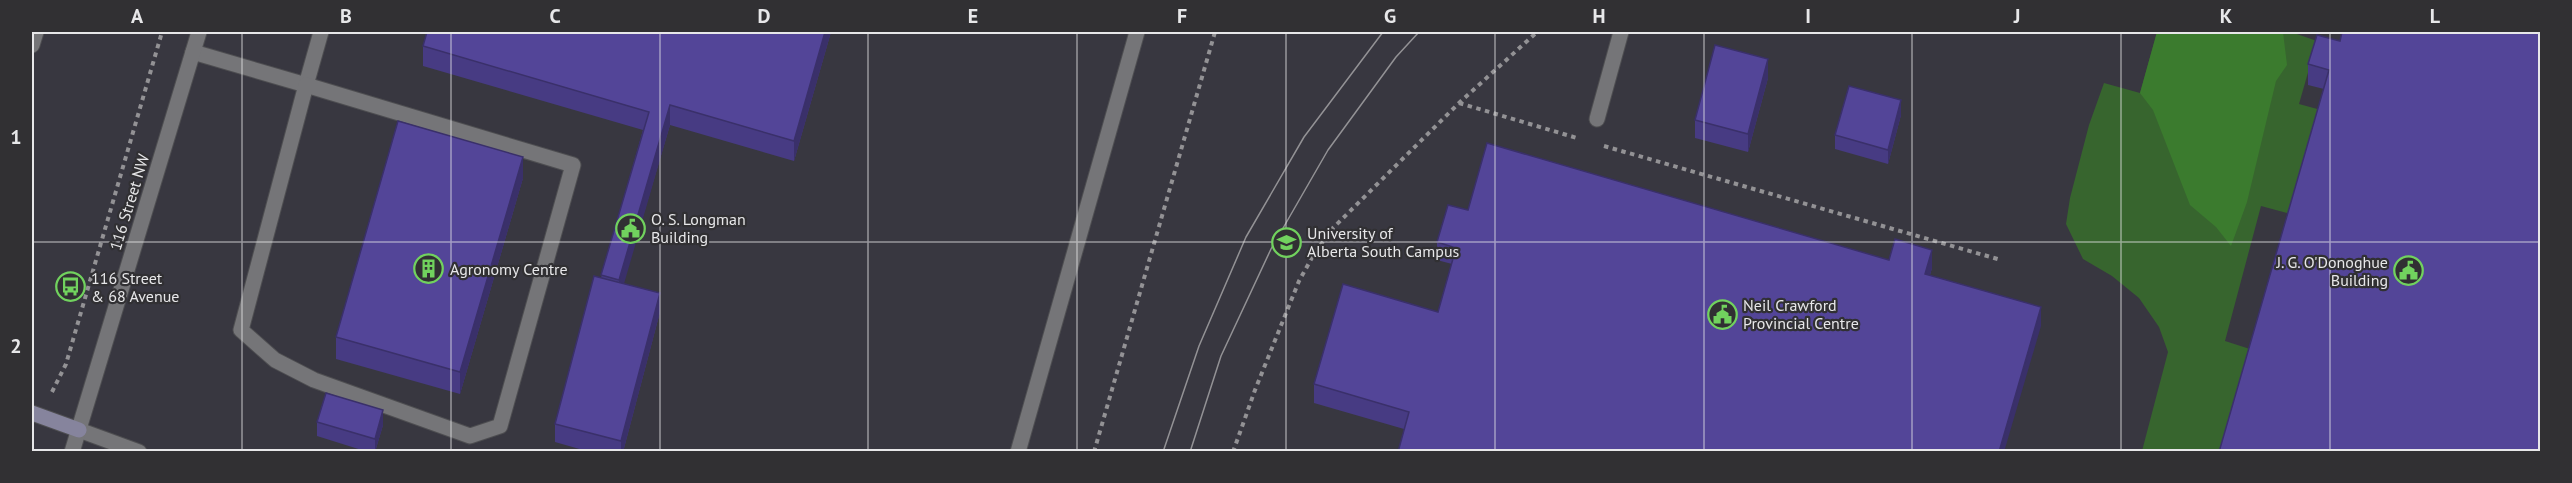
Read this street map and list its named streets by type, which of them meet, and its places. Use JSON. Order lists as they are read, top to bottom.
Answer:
{
  "streets": {
    "street": ["116 Street NW"]
  },
  "places": {
    "public building": ["O. S. Longman Building", "J. G. O'Donoghue Building", "Neil Crawford Provincial Centre"],
    "school or university": ["University of Alberta South Campus"],
    "building": ["Agronomy Centre"],
    "bus stop": ["116 Street & 68 Avenue"]
  },
  "grid": {
    "columns": [
      "A",
      "B",
      "C",
      "D",
      "E",
      "F",
      "G",
      "H",
      "I",
      "J",
      "K",
      "L"
    ],
    "rows": ["1", "2"]
  }
}
